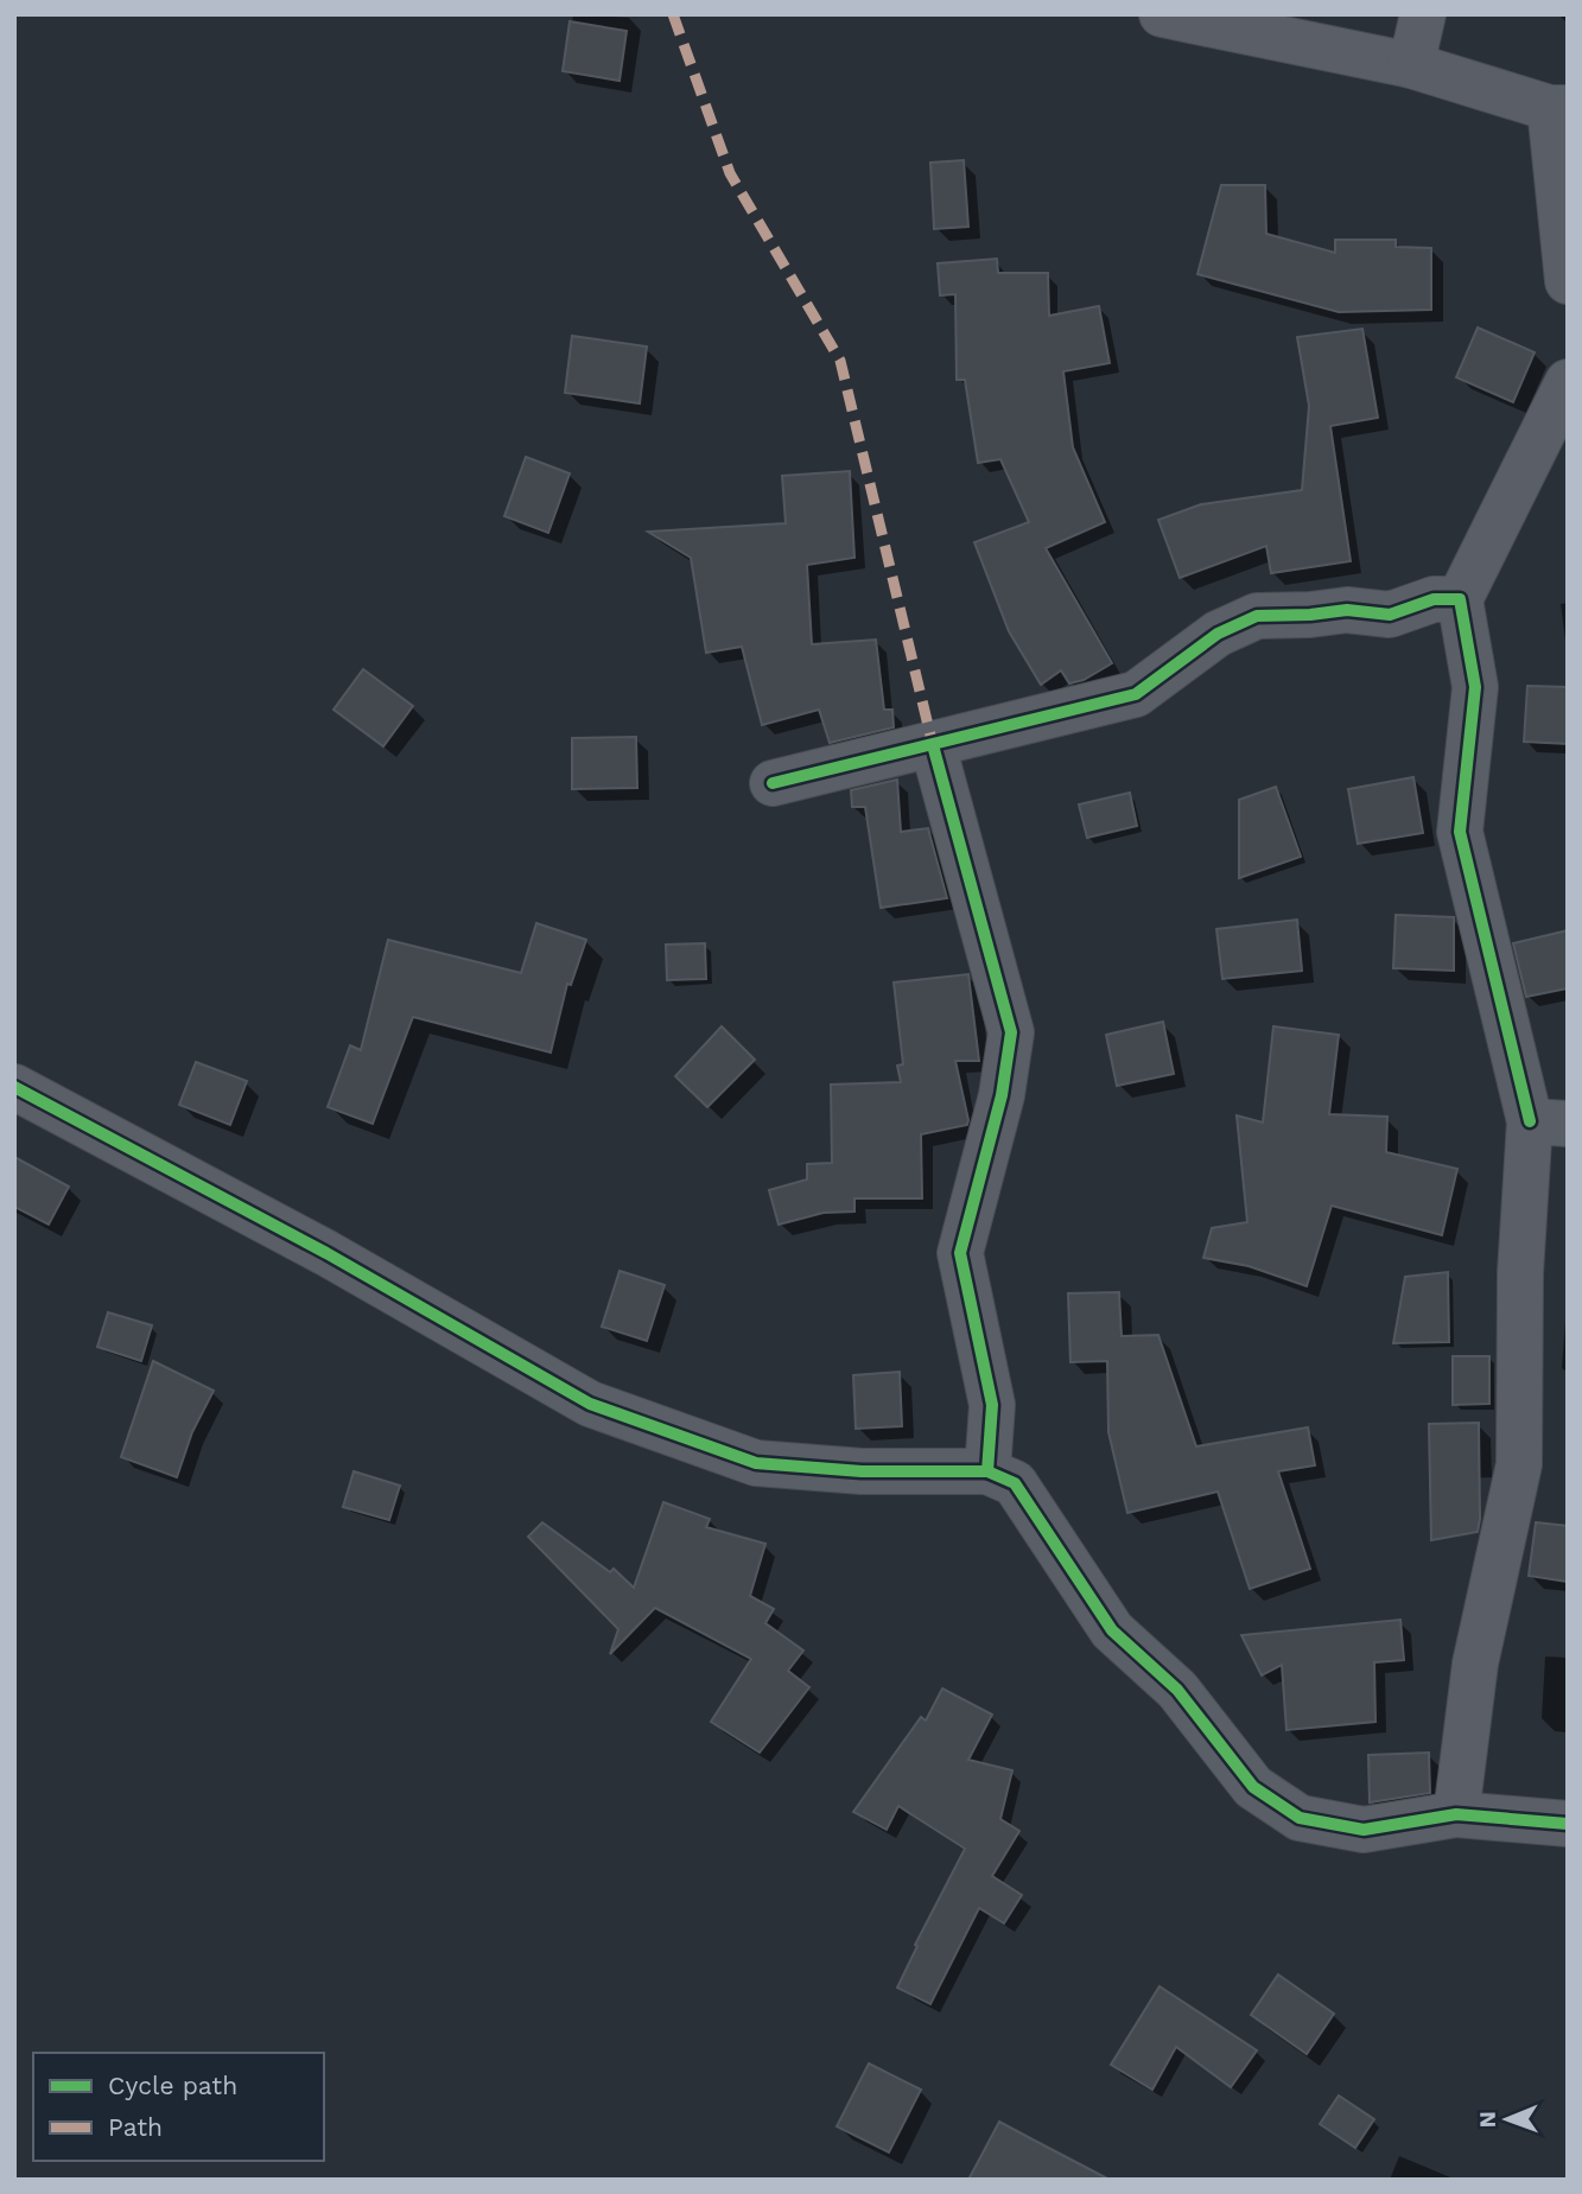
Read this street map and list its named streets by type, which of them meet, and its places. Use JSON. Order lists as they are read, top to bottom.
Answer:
{
  "legend": ["Cycle path", "Path"],
  "north": "left"
}
